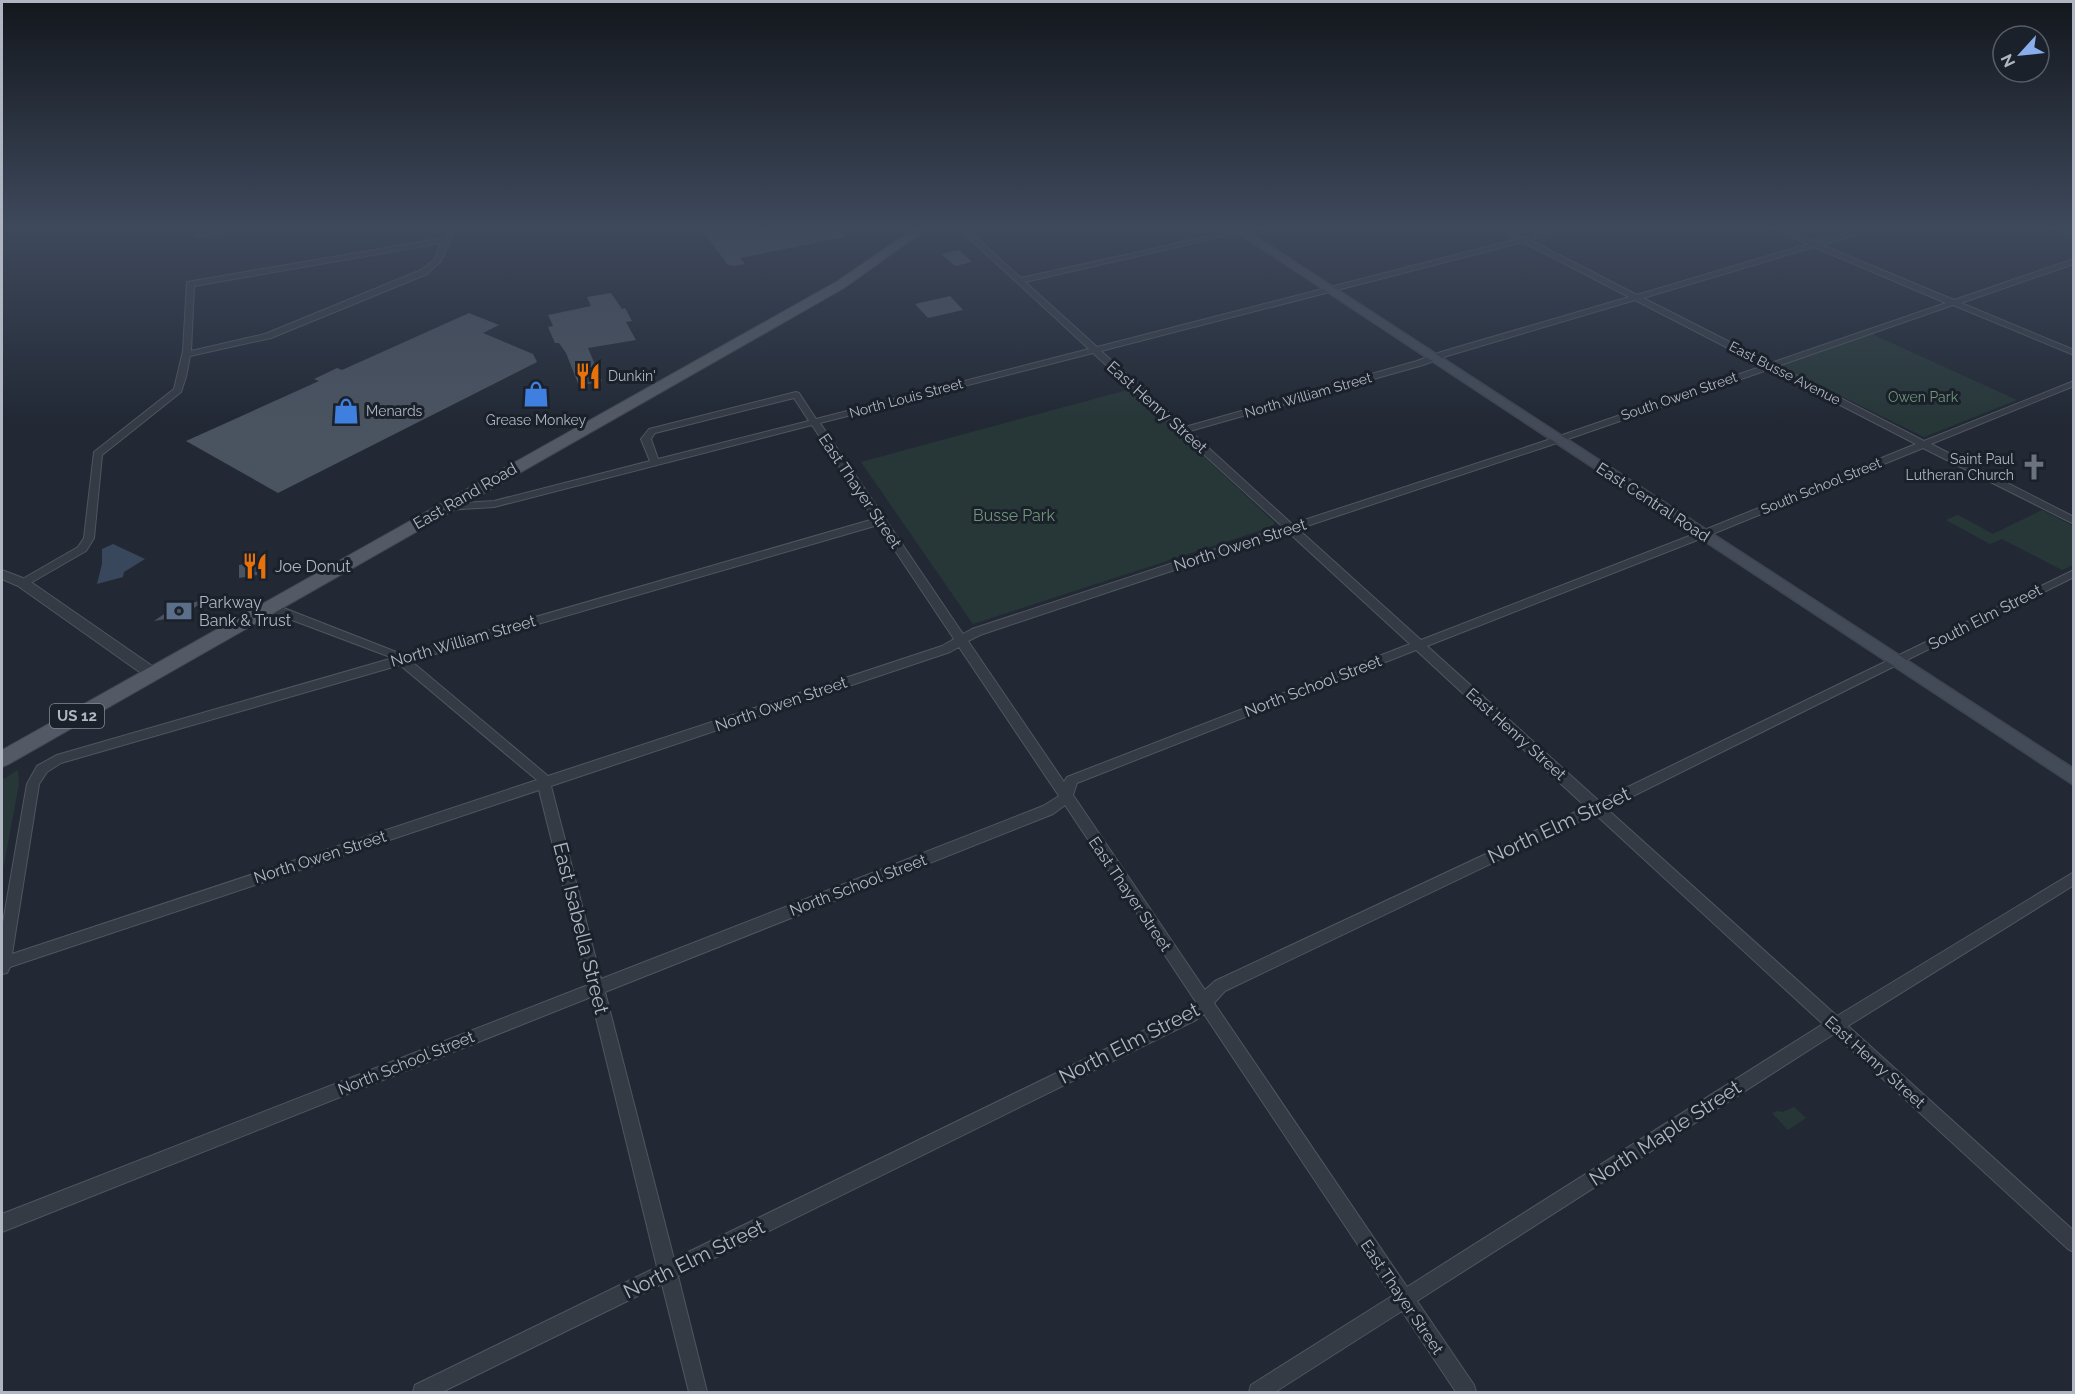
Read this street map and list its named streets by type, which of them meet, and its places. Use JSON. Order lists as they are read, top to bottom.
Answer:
{
  "streets": {
    "main road": ["East Rand Road", "East Central Road", "US 12"],
    "street": [
      "East Busse Avenue",
      "North William Street",
      "South Owen Street",
      "North Louis Street",
      "East Henry Street",
      "South School Street",
      "East Thayer Street",
      "North Owen Street",
      "South Elm Street",
      "North School Street",
      "North Elm Street",
      "East Isabella Street",
      "North Maple Street"
    ]
  },
  "crossings": [
    ["East Busse Avenue", "North William Street"],
    ["East Busse Avenue", "South Owen Street"],
    ["East Busse Avenue", "South School Street"],
    ["North William Street", "East Henry Street"],
    ["North William Street", "East Thayer Street"],
    ["North William Street", "East Central Road"],
    ["North William Street", "North Owen Street"],
    ["South Owen Street", "East Central Road"],
    ["South Owen Street", "North Owen Street"],
    ["North Louis Street", "East Henry Street"],
    ["North Louis Street", "East Thayer Street"],
    ["North Louis Street", "East Rand Road"],
    ["East Henry Street", "North Owen Street"],
    ["East Henry Street", "North School Street"],
    ["East Henry Street", "North Elm Street"],
    ["East Henry Street", "North Maple Street"],
    ["South School Street", "East Central Road"],
    ["South School Street", "North School Street"],
    ["East Thayer Street", "North Owen Street"],
    ["East Thayer Street", "North School Street"],
    ["East Thayer Street", "North Elm Street"],
    ["East Thayer Street", "North Maple Street"],
    ["East Central Road", "North Owen Street"],
    ["East Central Road", "South Elm Street"],
    ["East Central Road", "North School Street"],
    ["East Central Road", "North Elm Street"],
    ["North Owen Street", "East Isabella Street"],
    ["South Elm Street", "North Elm Street"],
    ["North School Street", "East Isabella Street"],
    ["North Elm Street", "East Isabella Street"]
  ],
  "parks": ["Owen Park", "Busse Park"],
  "places": {
    "restaurant": ["Dunkin'", "Joe Donut"],
    "shop": ["Grease Monkey", "Menards"],
    "church": ["Saint Paul Lutheran Church"],
    "bank": ["Parkway Bank & Trust"]
  },
  "north": "bottom left"
}
